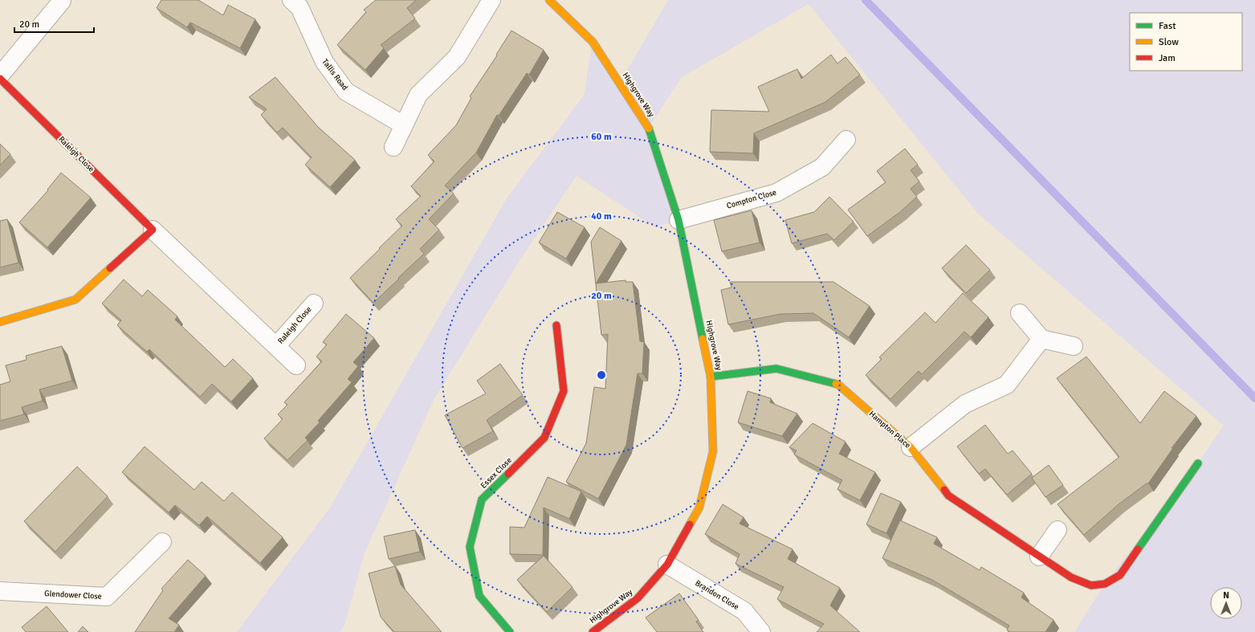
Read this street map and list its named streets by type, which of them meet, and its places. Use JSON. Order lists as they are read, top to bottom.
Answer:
{
  "streets": {
    "street": [
      "Tallis Road",
      "Highgrove Way",
      "Raleigh Close",
      "Compton Close",
      "Hampton Place",
      "Essex Close",
      "Glendower Close",
      "Brandon Close"
    ]
  },
  "crossings": [
    ["Highgrove Way", "Compton Close"],
    ["Highgrove Way", "Hampton Place"],
    ["Highgrove Way", "Brandon Close"]
  ],
  "legend": ["Fast", "Slow", "Jam"],
  "scale_bar": "20 m",
  "north": "top",
  "rings": ["60 m", "40 m", "20 m"]
}
